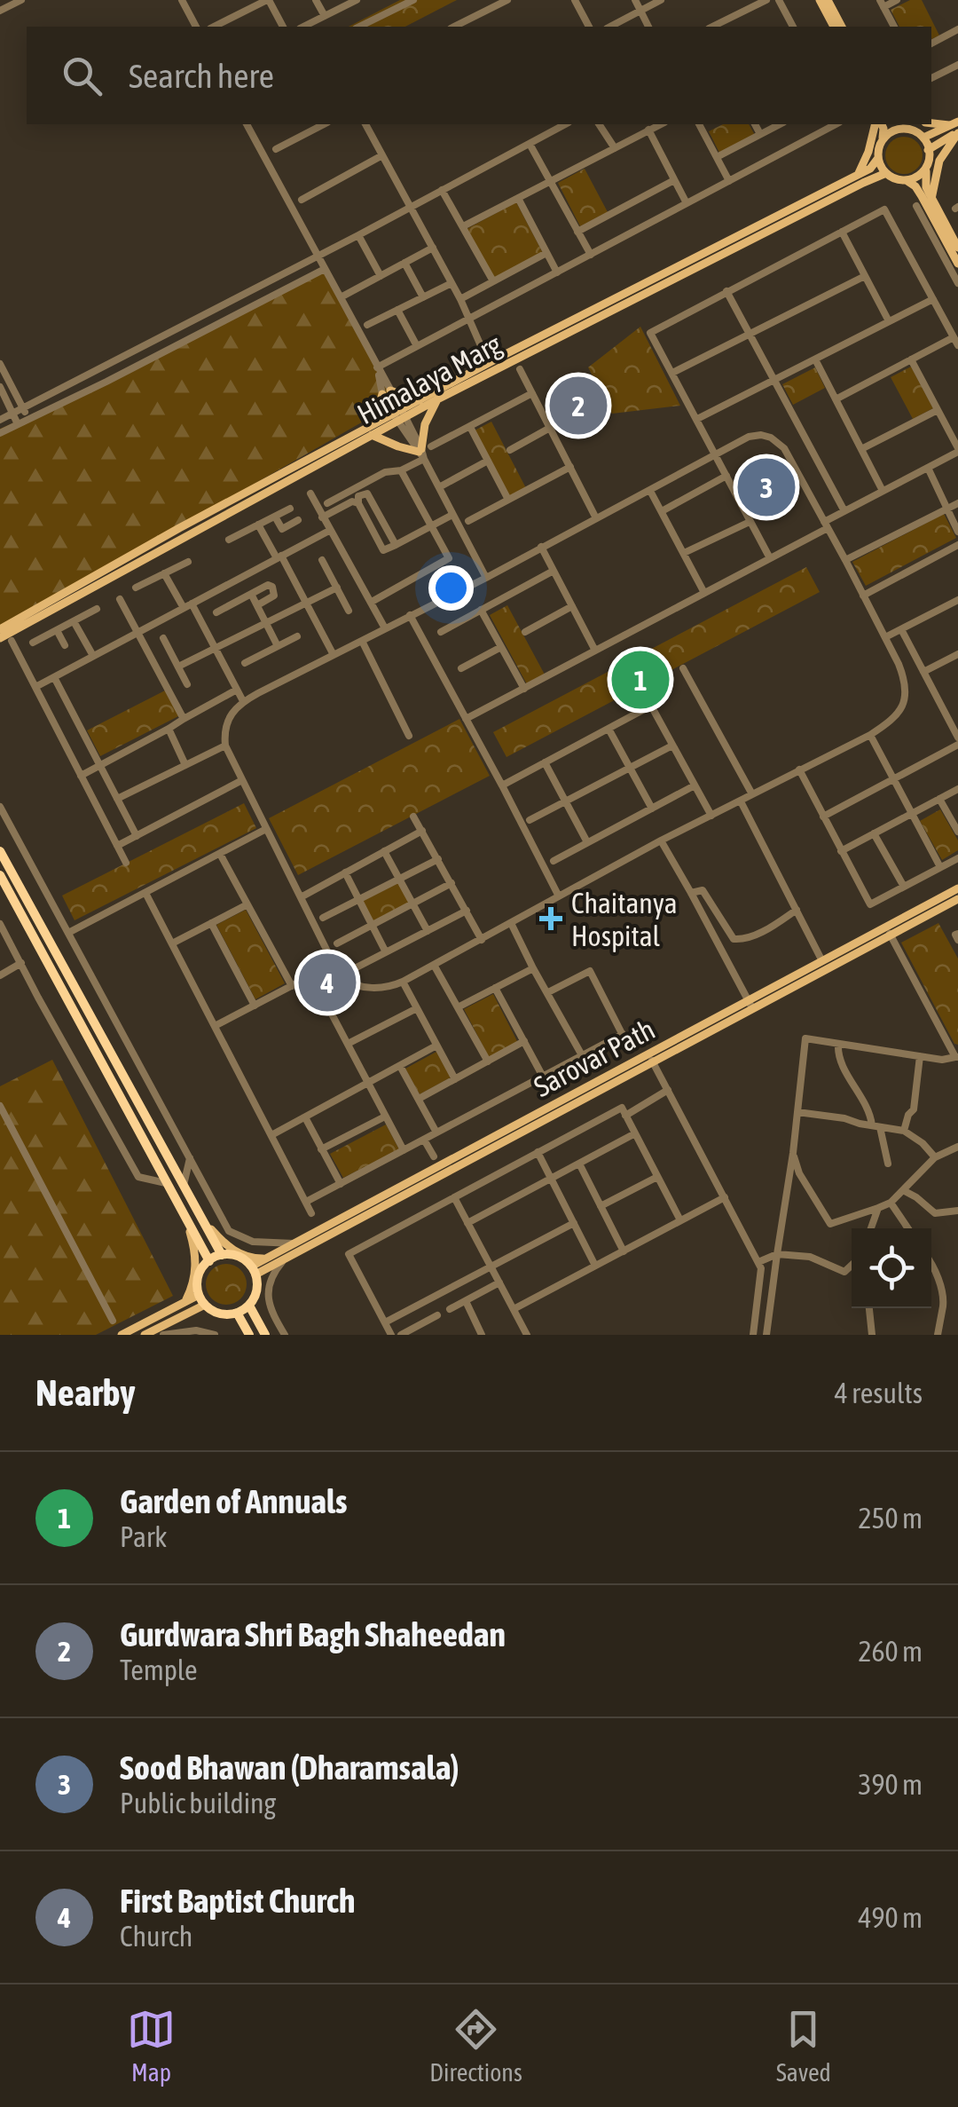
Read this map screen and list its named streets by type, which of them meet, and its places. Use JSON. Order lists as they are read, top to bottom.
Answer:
{
  "streets": {
    "main road": ["Himalaya Marg", "Sarovar Path"]
  },
  "places": {
    "health": ["Chaitanya Hospital"]
  },
  "page": {
    "search": "Search here",
    "pins": [
      "2",
      "3",
      "1",
      "4"
    ],
    "heading": ["Nearby", "4 results"],
    "list": [
      {
        "mark": "1",
        "name": "Garden of Annuals",
        "note": "Park",
        "value": "250 m"
      },
      {
        "mark": "2",
        "name": "Gurdwara Shri Bagh Shaheedan",
        "note": "Temple",
        "value": "260 m"
      },
      {
        "mark": "3",
        "name": "Sood Bhawan (Dharamsala)",
        "note": "Public building",
        "value": "390 m"
      },
      {
        "mark": "4",
        "name": "First Baptist Church",
        "note": "Church",
        "value": "490 m"
      }
    ],
    "nav": ["Map", "Directions", "Saved"]
  }
}
